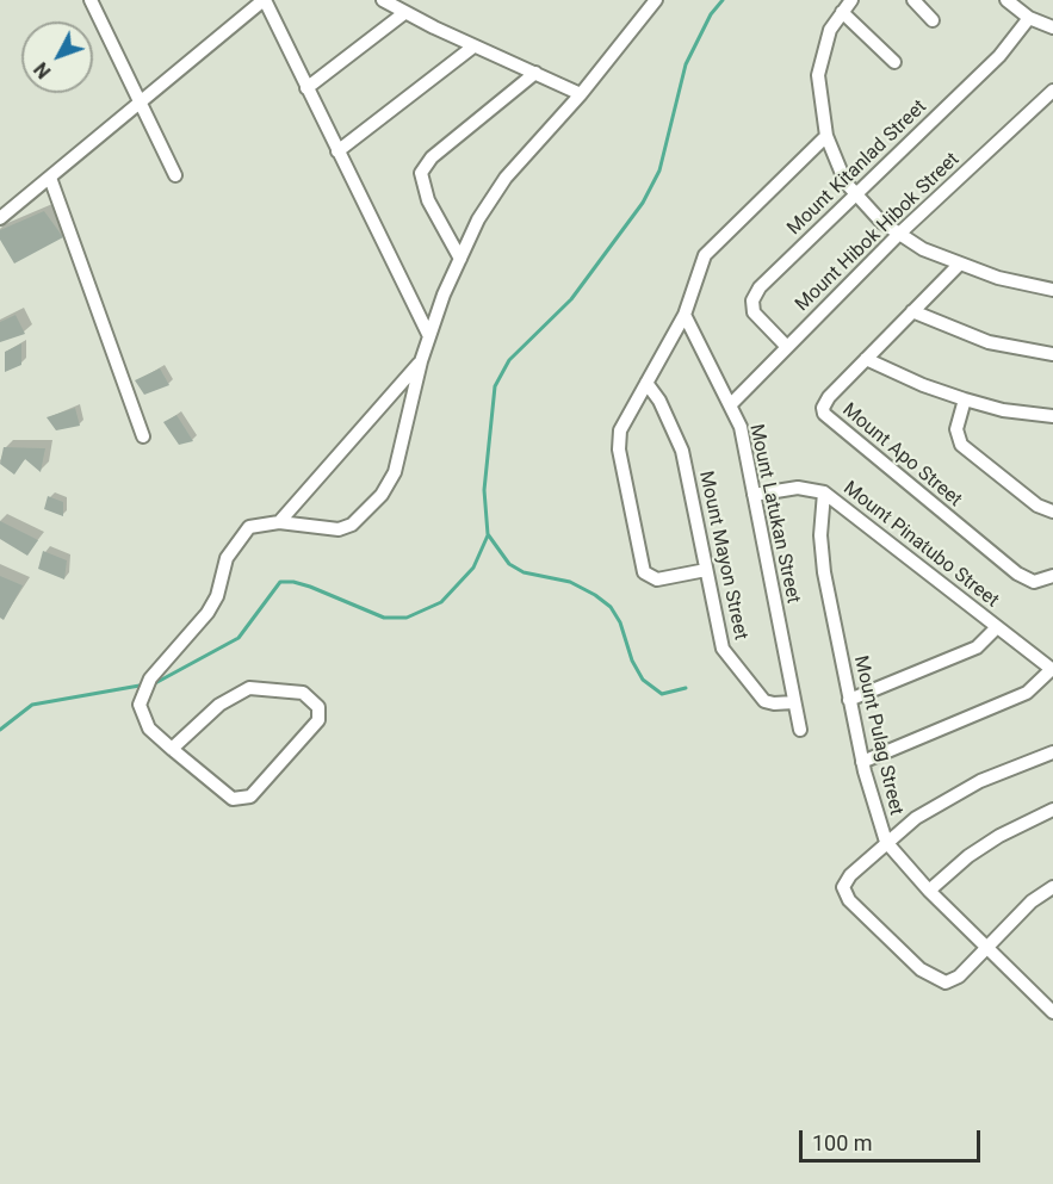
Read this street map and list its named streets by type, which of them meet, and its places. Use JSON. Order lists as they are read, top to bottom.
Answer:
{
  "streets": {
    "street": [
      "Mount Kitanlad Street",
      "Mount Hibok Hibok Street",
      "Mount Apo Street",
      "Mount Latukan Street",
      "Mount Pinatubo Street",
      "Mount Mayon Street",
      "Mount Pulag Street"
    ]
  },
  "crossings": [
    ["Mount Kitanlad Street", "Mount Hibok Hibok Street"],
    ["Mount Hibok Hibok Street", "Mount Latukan Street"],
    ["Mount Latukan Street", "Mount Pinatubo Street"],
    ["Mount Latukan Street", "Mount Mayon Street"],
    ["Mount Pinatubo Street", "Mount Pulag Street"]
  ],
  "scale_bar": "100 m",
  "north": "bottom left"
}
